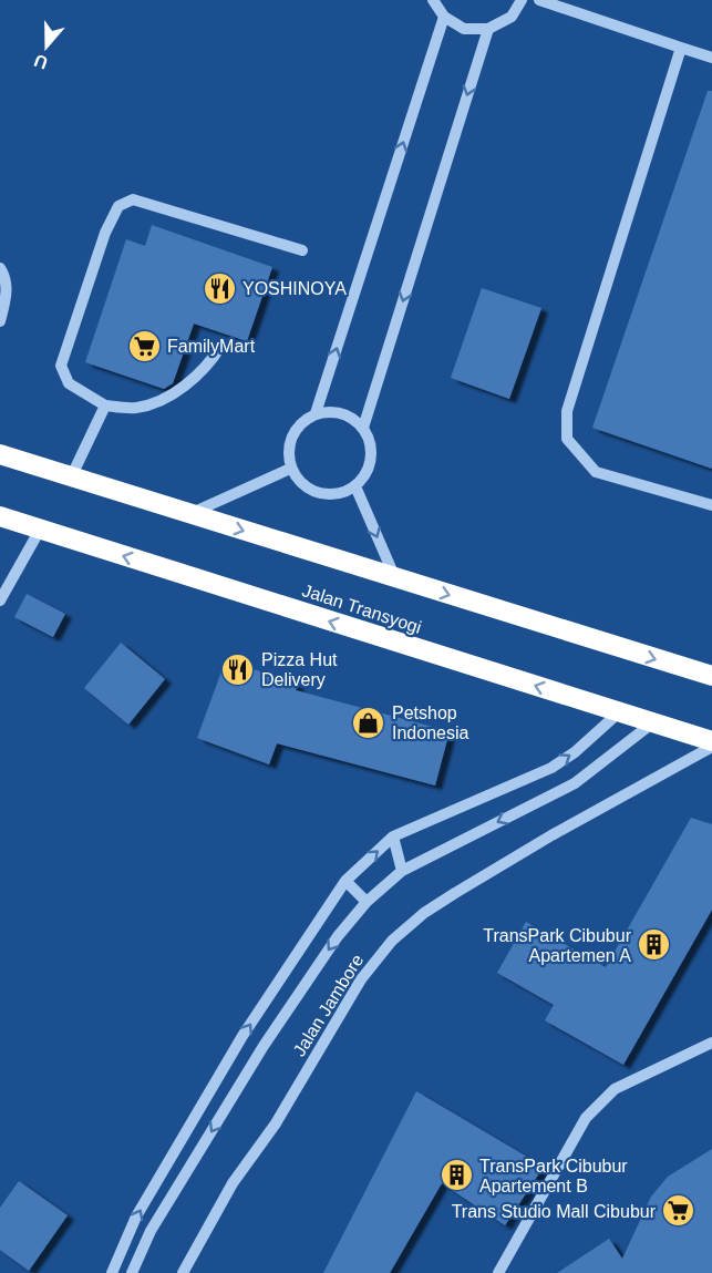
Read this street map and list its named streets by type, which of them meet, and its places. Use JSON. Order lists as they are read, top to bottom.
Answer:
{
  "streets": {
    "highway": ["Jalan Transyogi"],
    "street": ["Jalan Jambore"]
  },
  "places": {
    "restaurant": ["YOSHINOYA", "Pizza Hut Delivery"],
    "supermarket": ["FamilyMart", "Trans Studio Mall Cibubur"],
    "shop": ["Petshop Indonesia"],
    "building": ["TransPark Cibubur Apartemen A", "TransPark Cibubur Apartement B"]
  },
  "north": "bottom"
}
